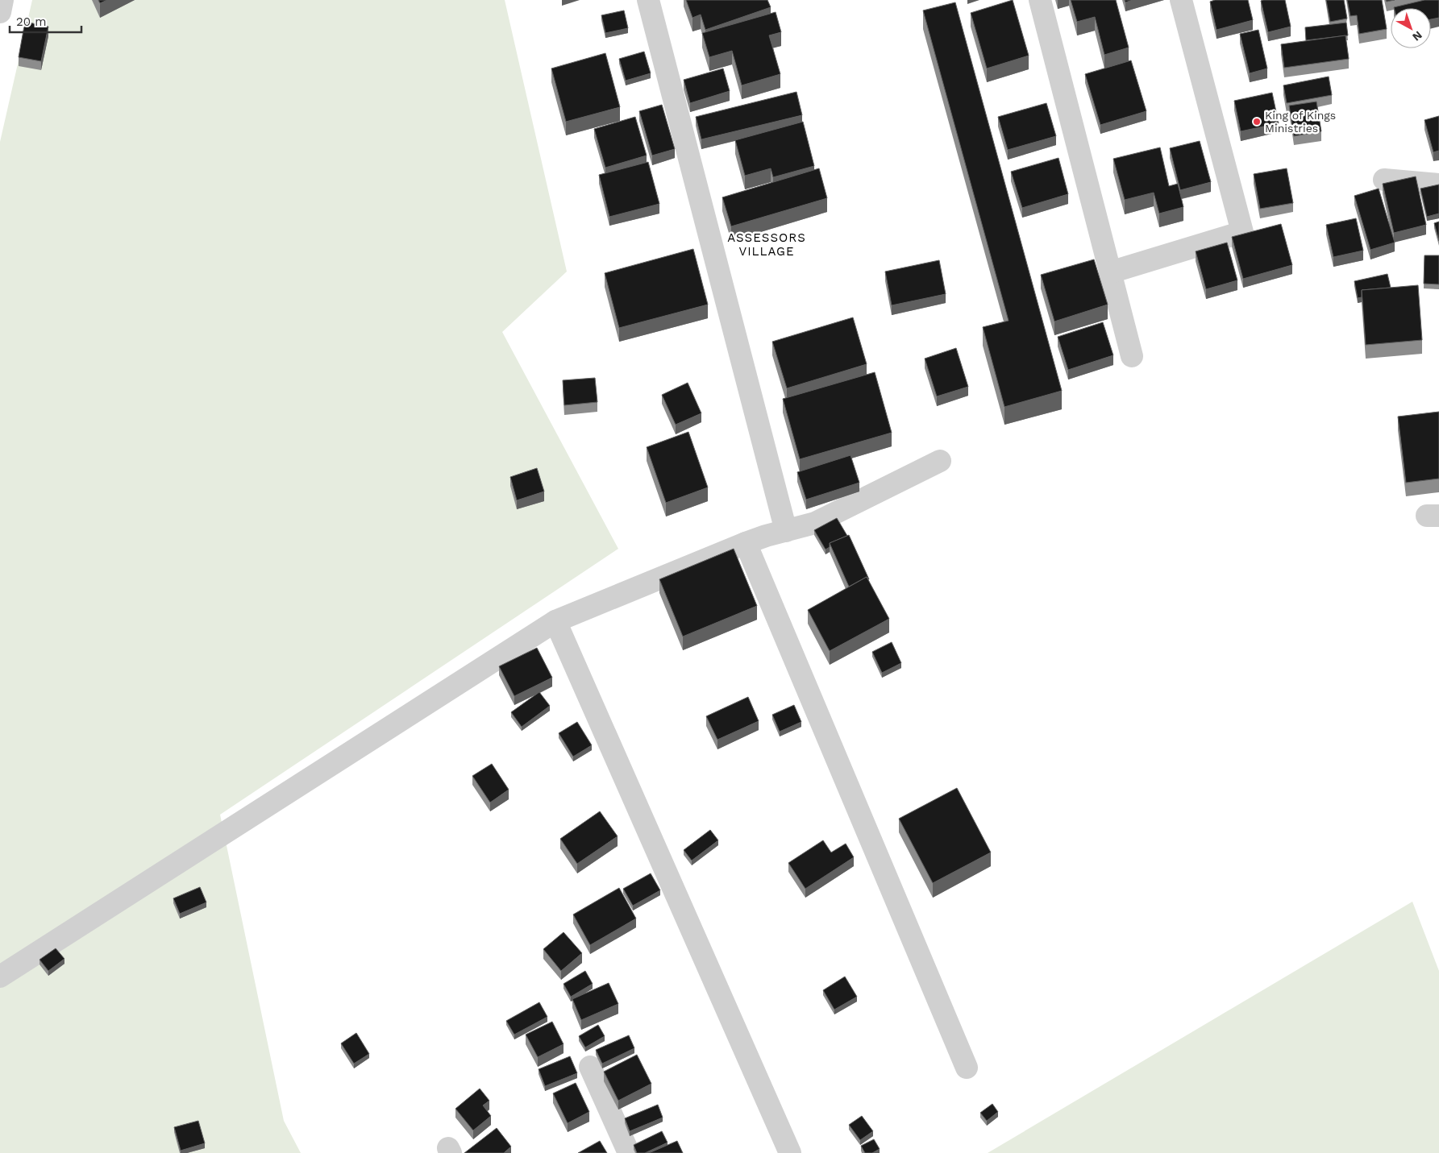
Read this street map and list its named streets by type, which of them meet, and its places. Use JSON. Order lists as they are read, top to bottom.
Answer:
{
  "districts": ["ASSESSORS VILLAGE"],
  "places": ["King of Kings Ministries"],
  "scale_bar": "20 m",
  "north": "bottom right"
}
